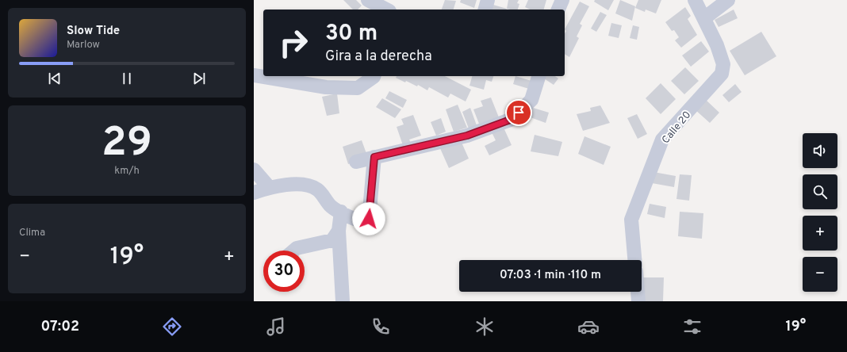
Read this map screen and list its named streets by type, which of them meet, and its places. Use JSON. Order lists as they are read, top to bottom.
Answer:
{
  "streets": {
    "street": ["Calle 20"]
  },
  "page": {
    "turn": ["30 m", "Gira a la derecha"],
    "song": ["Slow Tide", "Marlow"],
    "tile": [
      ["29", "km/h"],
      "Clima"
    ],
    "map_buttons": ["+", "−"],
    "heat": ["−", "19°", "+"],
    "limit": "30",
    "trip": "07:03 · 1 min · 110 m",
    "tabs": ["07:02", "19°"]
  }
}
